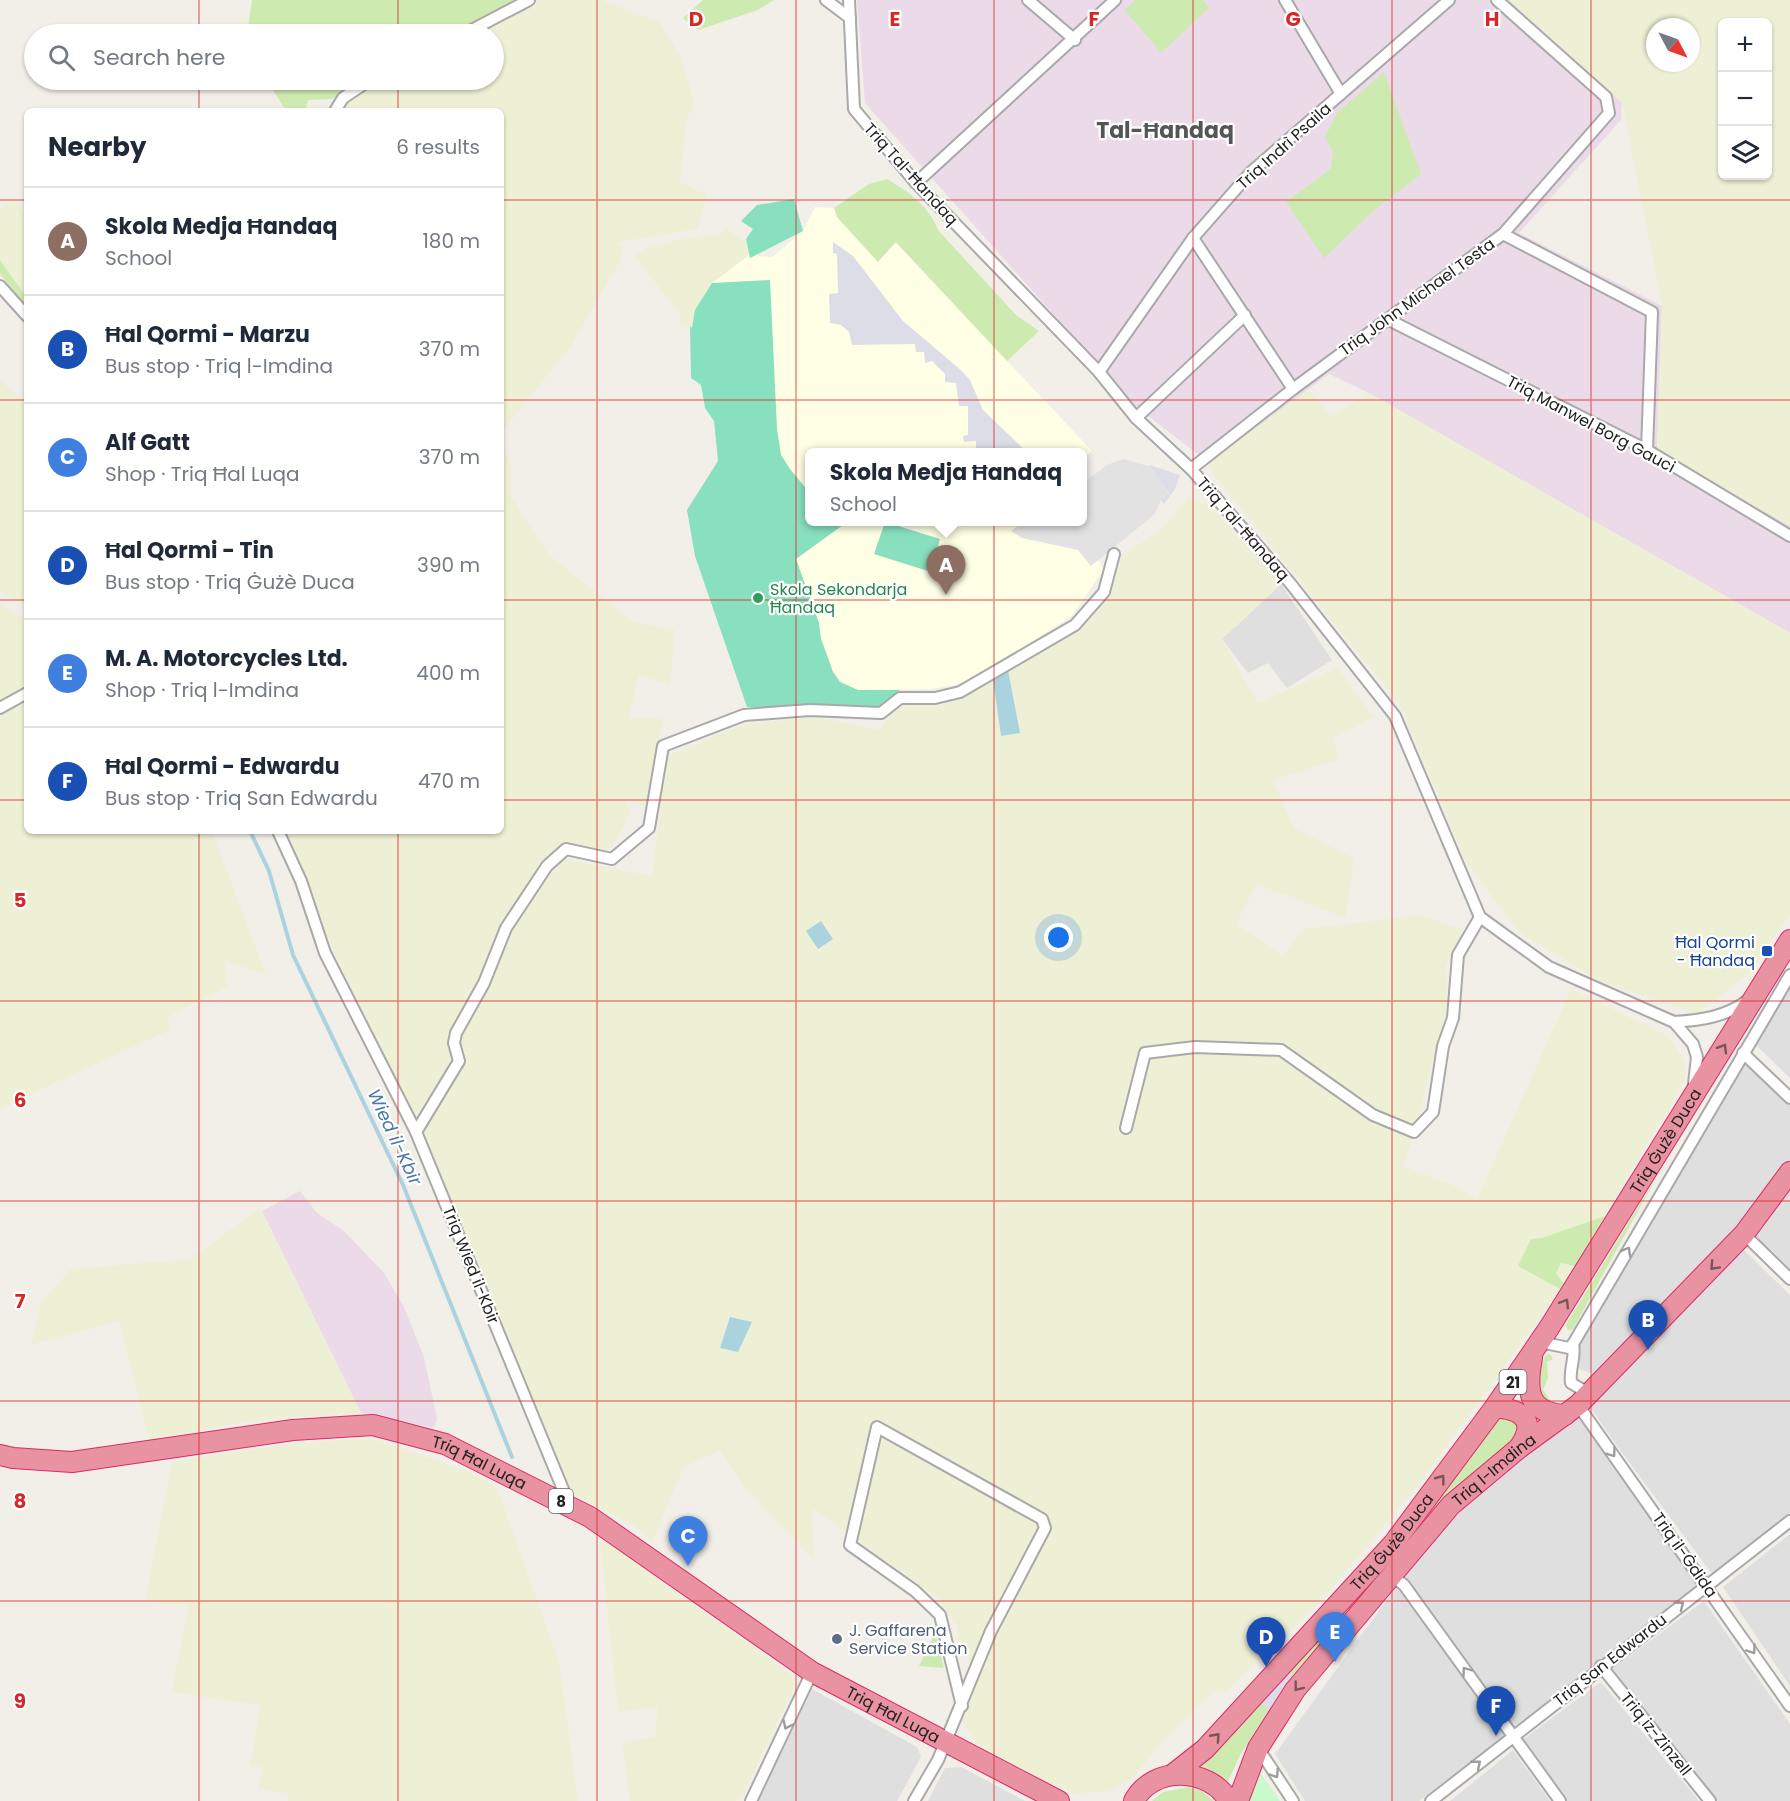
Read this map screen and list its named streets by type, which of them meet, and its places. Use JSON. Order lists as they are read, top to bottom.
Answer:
{
  "streets": {
    "highway": [
      "Triq Ġużè Duca",
      "21",
      "Triq Ħal Luqa",
      "Triq l-Imdina",
      "8"
    ],
    "street": [
      "Triq Indrì Psaila",
      "Triq Tal-Ħandaq",
      "Triq John Michael Testa",
      "Triq Manwel Borg Gauci",
      "Triq Wied il-Kbir",
      "Triq il-Ġdida",
      "Triq San Edwardu",
      "Triq iz-Zinzell"
    ]
  },
  "crossings": [
    ["Triq Indrì Psaila", "Triq Tal-Ħandaq"],
    ["Triq Tal-Ħandaq", "Triq John Michael Testa"],
    ["Triq John Michael Testa", "Triq Manwel Borg Gauci"],
    ["Triq Ġużè Duca", "Triq il-Ġdida"],
    ["Triq Wied il-Kbir", "Triq Ħal Luqa"],
    ["Triq l-Imdina", "Triq il-Ġdida"],
    ["Triq il-Ġdida", "Triq San Edwardu"],
    ["Triq San Edwardu", "Triq iz-Zinzell"]
  ],
  "one_way": [
    "Triq Ġużè Duca",
    "Triq l-Imdina",
    "Triq il-Ġdida",
    "Triq San Edwardu"
  ],
  "districts": ["Tal-Ħandaq"],
  "water": ["Wied il-Kbir"],
  "places": {
    "other": ["Skola Sekondarja Ħandaq", "J. Gaffarena Service Station"],
    "transit": ["Ħal Qormi - Ħandaq"]
  },
  "north": "bottom right",
  "page": {
    "map_buttons": ["+", "−"],
    "search": "Search here",
    "heading": ["Nearby", "6 results"],
    "list": [
      {
        "mark": "A",
        "name": "Skola Medja Ħandaq",
        "note": "School",
        "value": "180 m"
      },
      {
        "mark": "B",
        "name": "Ħal Qormi - Marzu",
        "note": "Bus stop · Triq l-Imdina",
        "value": "370 m"
      },
      {
        "mark": "C",
        "name": "Alf Gatt",
        "note": "Shop · Triq Ħal Luqa",
        "value": "370 m"
      },
      {
        "mark": "D",
        "name": "Ħal Qormi - Tin",
        "note": "Bus stop · Triq Ġużè Duca",
        "value": "390 m"
      },
      {
        "mark": "E",
        "name": "M. A. Motorcycles Ltd.",
        "note": "Shop · Triq l-Imdina",
        "value": "400 m"
      },
      {
        "mark": "F",
        "name": "Ħal Qormi - Edwardu",
        "note": "Bus stop · Triq San Edwardu",
        "value": "470 m"
      }
    ],
    "popup": ["Skola Medja Ħandaq", "School"],
    "pins": [
      "A",
      "B",
      "C",
      "E",
      "D",
      "F"
    ]
  },
  "grid": {
    "columns": [
      "D",
      "E",
      "F",
      "G",
      "H"
    ],
    "rows": [
      "5",
      "6",
      "7",
      "8",
      "9"
    ]
  }
}
